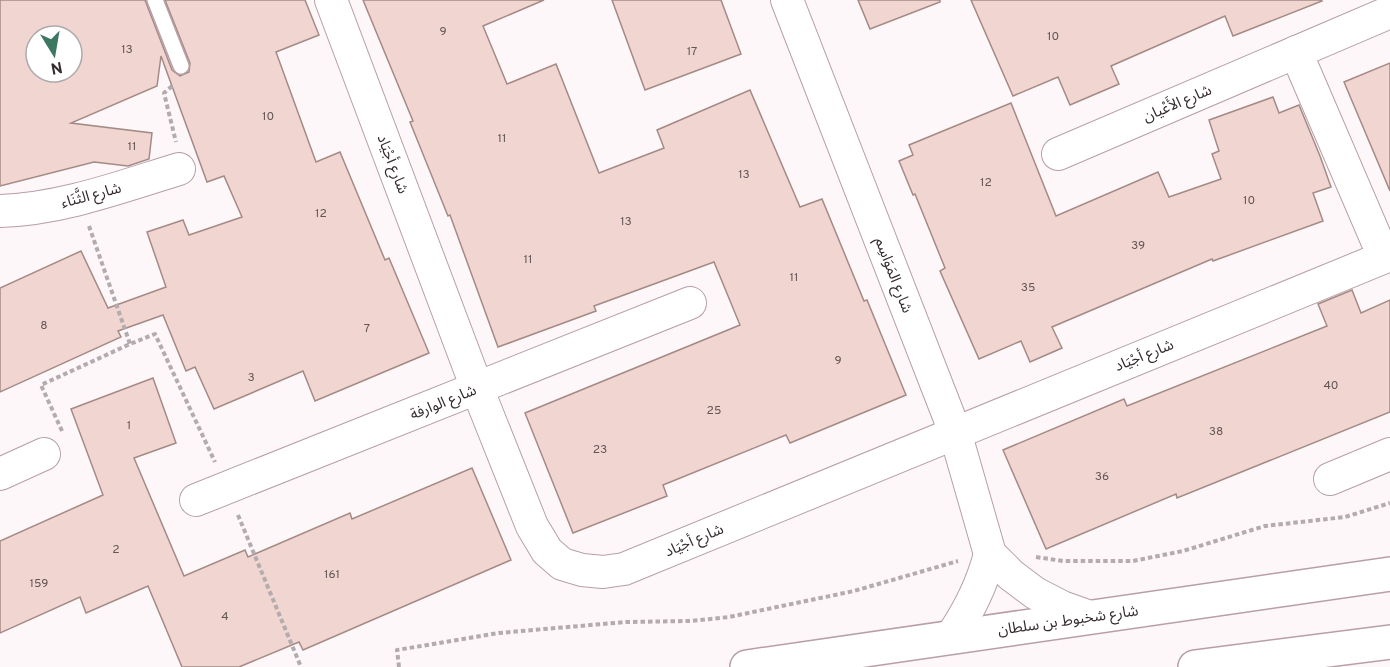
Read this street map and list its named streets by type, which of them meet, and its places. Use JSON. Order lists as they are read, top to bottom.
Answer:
{
  "streets": {
    "main road": ["شارع شخبوط بن سلطان"],
    "street": [
      "شارع الأَعْيان",
      "شارع أجْيَاد",
      "شارع الثَّنَاء",
      "شارع المَوَاسِم",
      "شارع الوارفة"
    ]
  },
  "crossings": [
    ["شارع أجْيَاد", "شارع المَوَاسِم"],
    ["شارع أجْيَاد", "شارع الوارفة"],
    ["شارع المَوَاسِم", "شارع شخبوط بن سلطان"]
  ],
  "house_numbers": [
    "9",
    "10",
    "13",
    "17",
    "10",
    "11",
    "11",
    "13",
    "12",
    "10",
    "12",
    "13",
    "39",
    "11",
    "11",
    "35",
    "8",
    "7",
    "9",
    "3",
    "40",
    "25",
    "1",
    "38",
    "23",
    "36",
    "2",
    "161",
    "159",
    "4"
  ],
  "north": "bottom"
}
